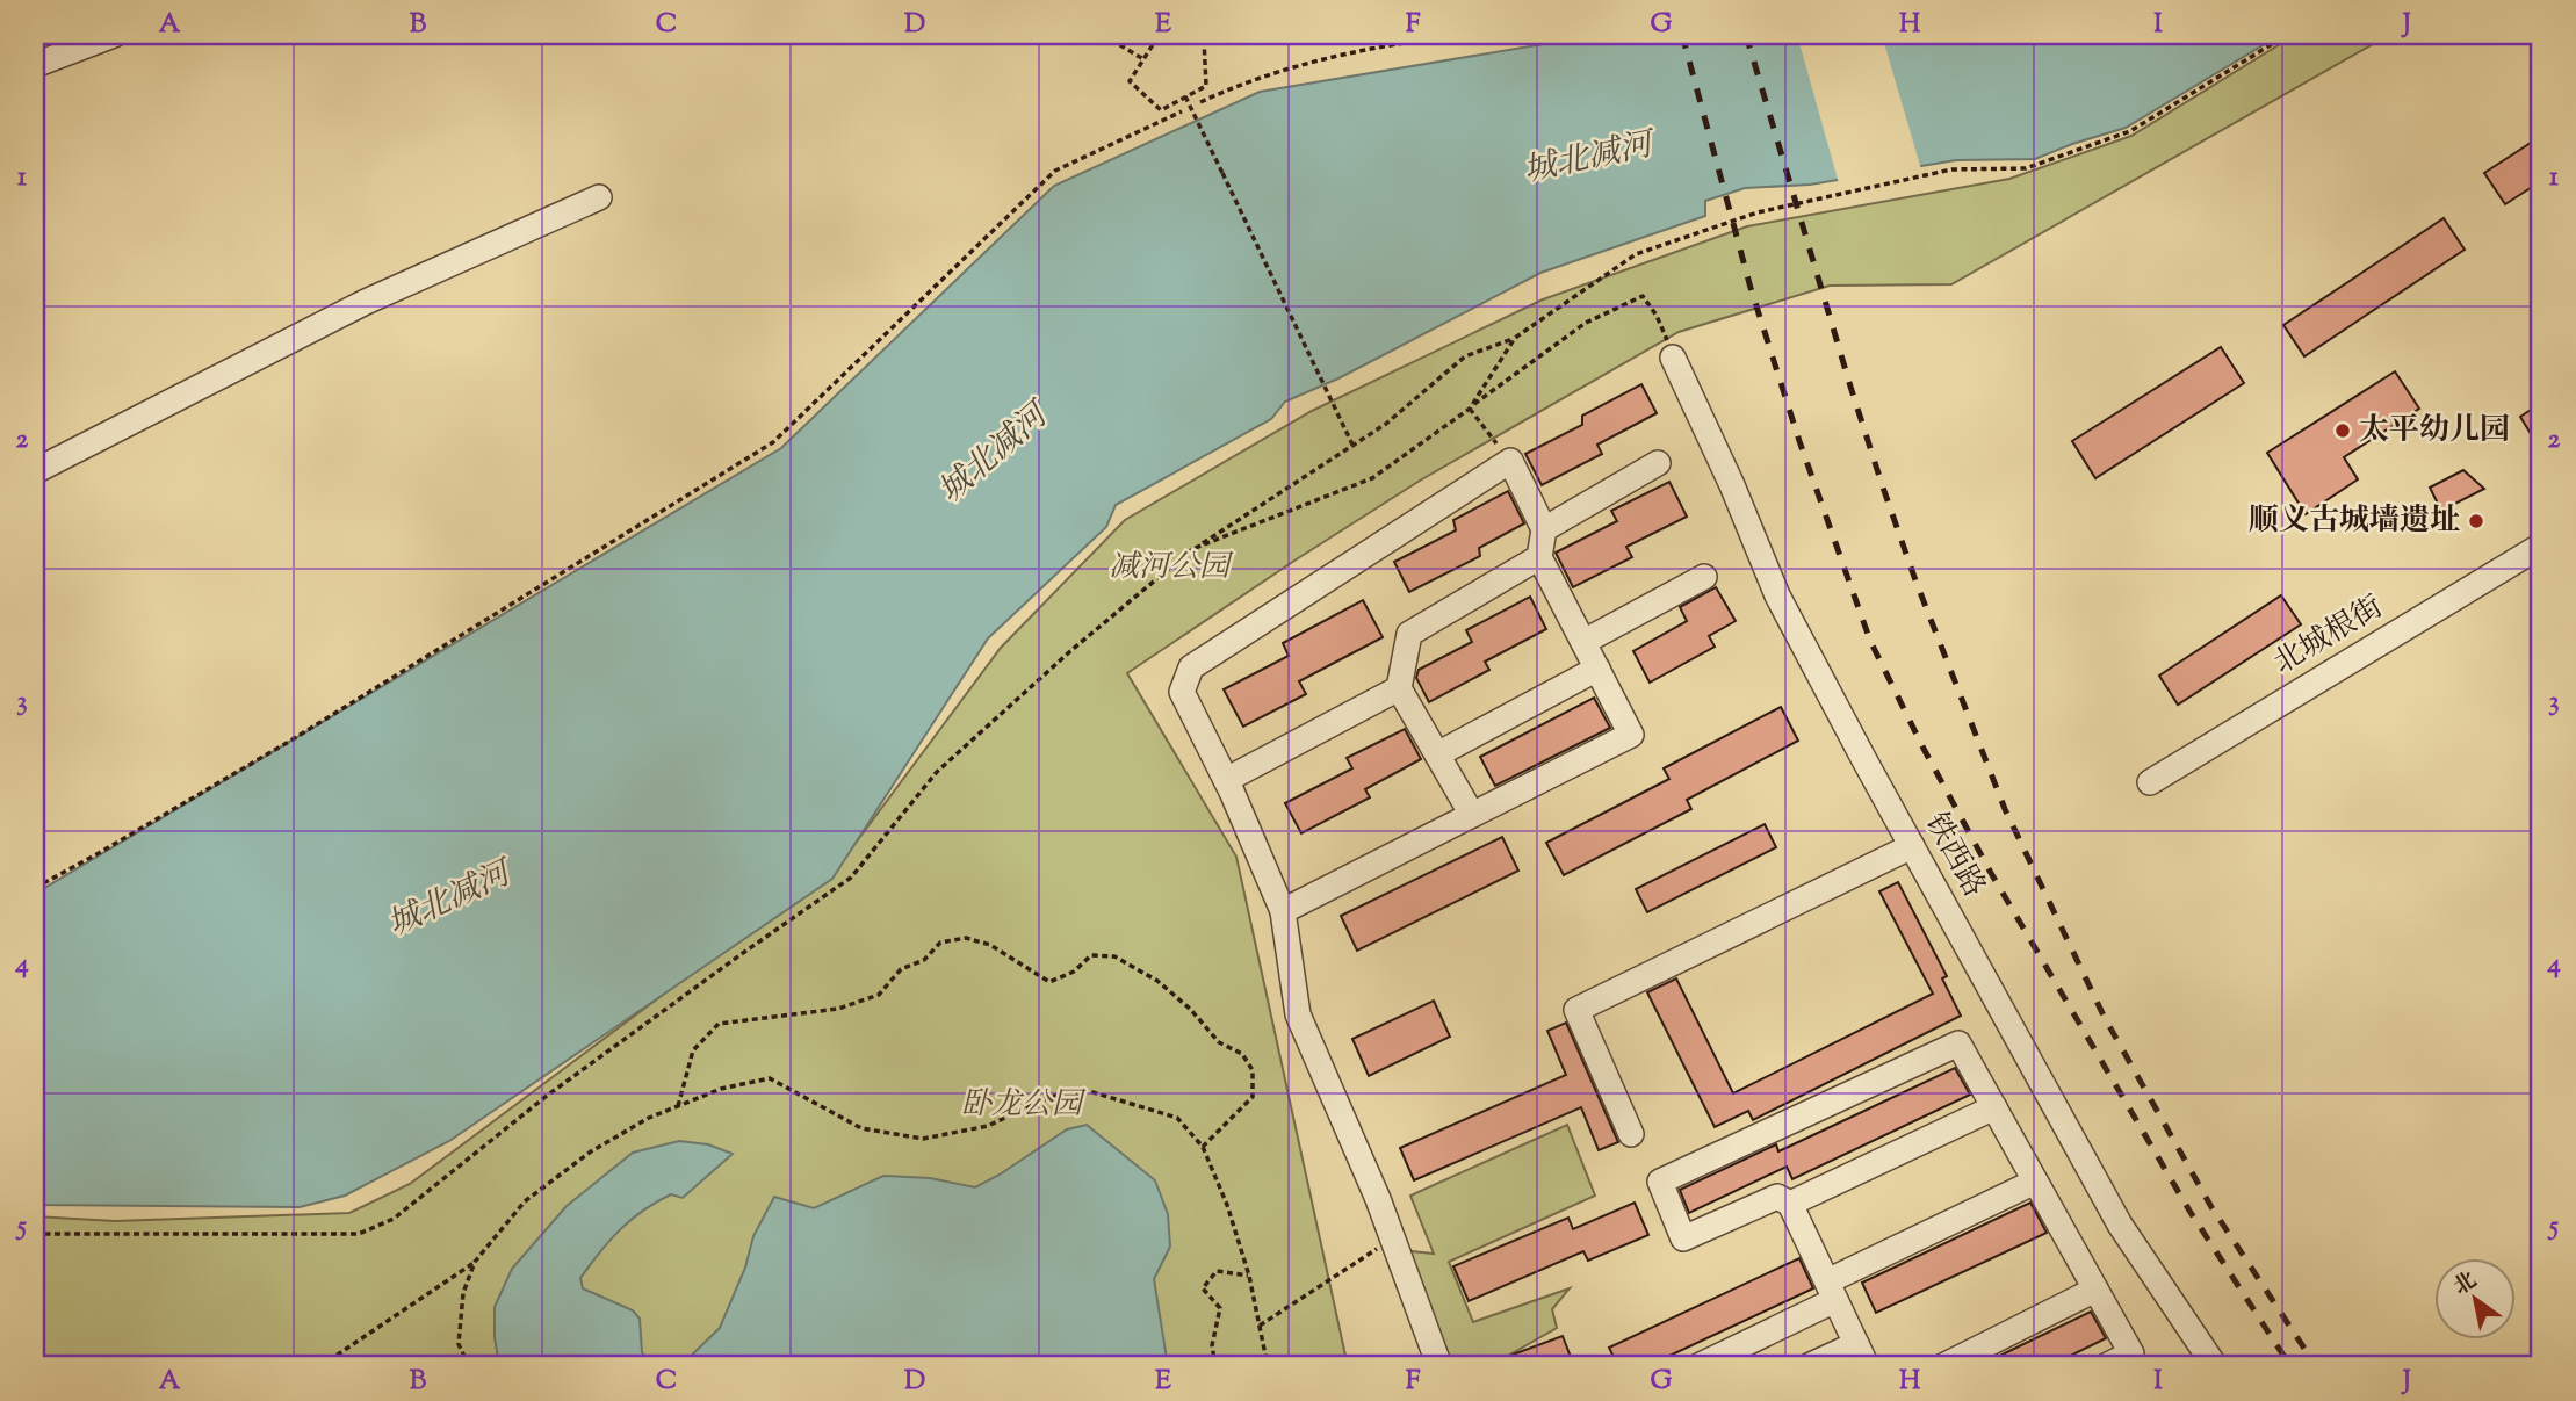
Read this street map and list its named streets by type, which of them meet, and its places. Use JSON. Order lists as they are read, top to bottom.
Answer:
{
  "streets": {
    "street": ["北城根街", "铁西路"]
  },
  "water": ["城北减河"],
  "parks": ["减河公园", "卧龙公园"],
  "places": ["太平幼儿园", "顺义古城墙遗址"],
  "north": "top left",
  "grid": {
    "columns": [
      "A",
      "B",
      "C",
      "D",
      "E",
      "F",
      "G",
      "H",
      "I",
      "J"
    ],
    "rows": [
      "1",
      "2",
      "3",
      "4",
      "5"
    ]
  }
}
